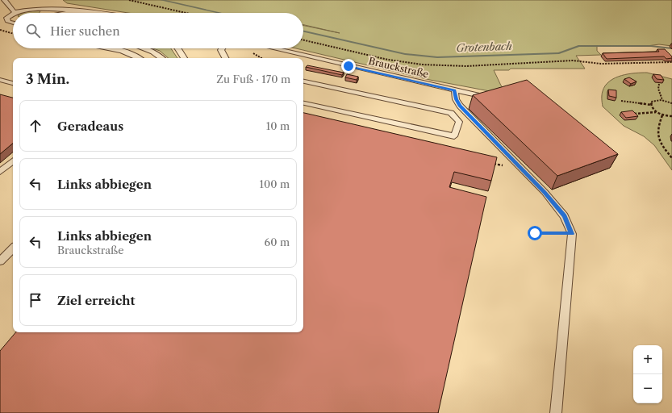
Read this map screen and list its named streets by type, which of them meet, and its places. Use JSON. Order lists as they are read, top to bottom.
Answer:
{
  "streets": {
    "lane": ["Brauckstraße"]
  },
  "water": ["Grotenbach"],
  "page": {
    "search": "Hier suchen",
    "heading": ["3 Min.", "Zu Fuß · 170 m"],
    "list": [
      ["Geradeaus", "10 m"],
      ["Links abbiegen", "100 m"],
      ["Links abbiegen", "Brauckstraße", "60 m"],
      "Ziel erreicht"
    ],
    "map_buttons": ["+", "−"]
  }
}
